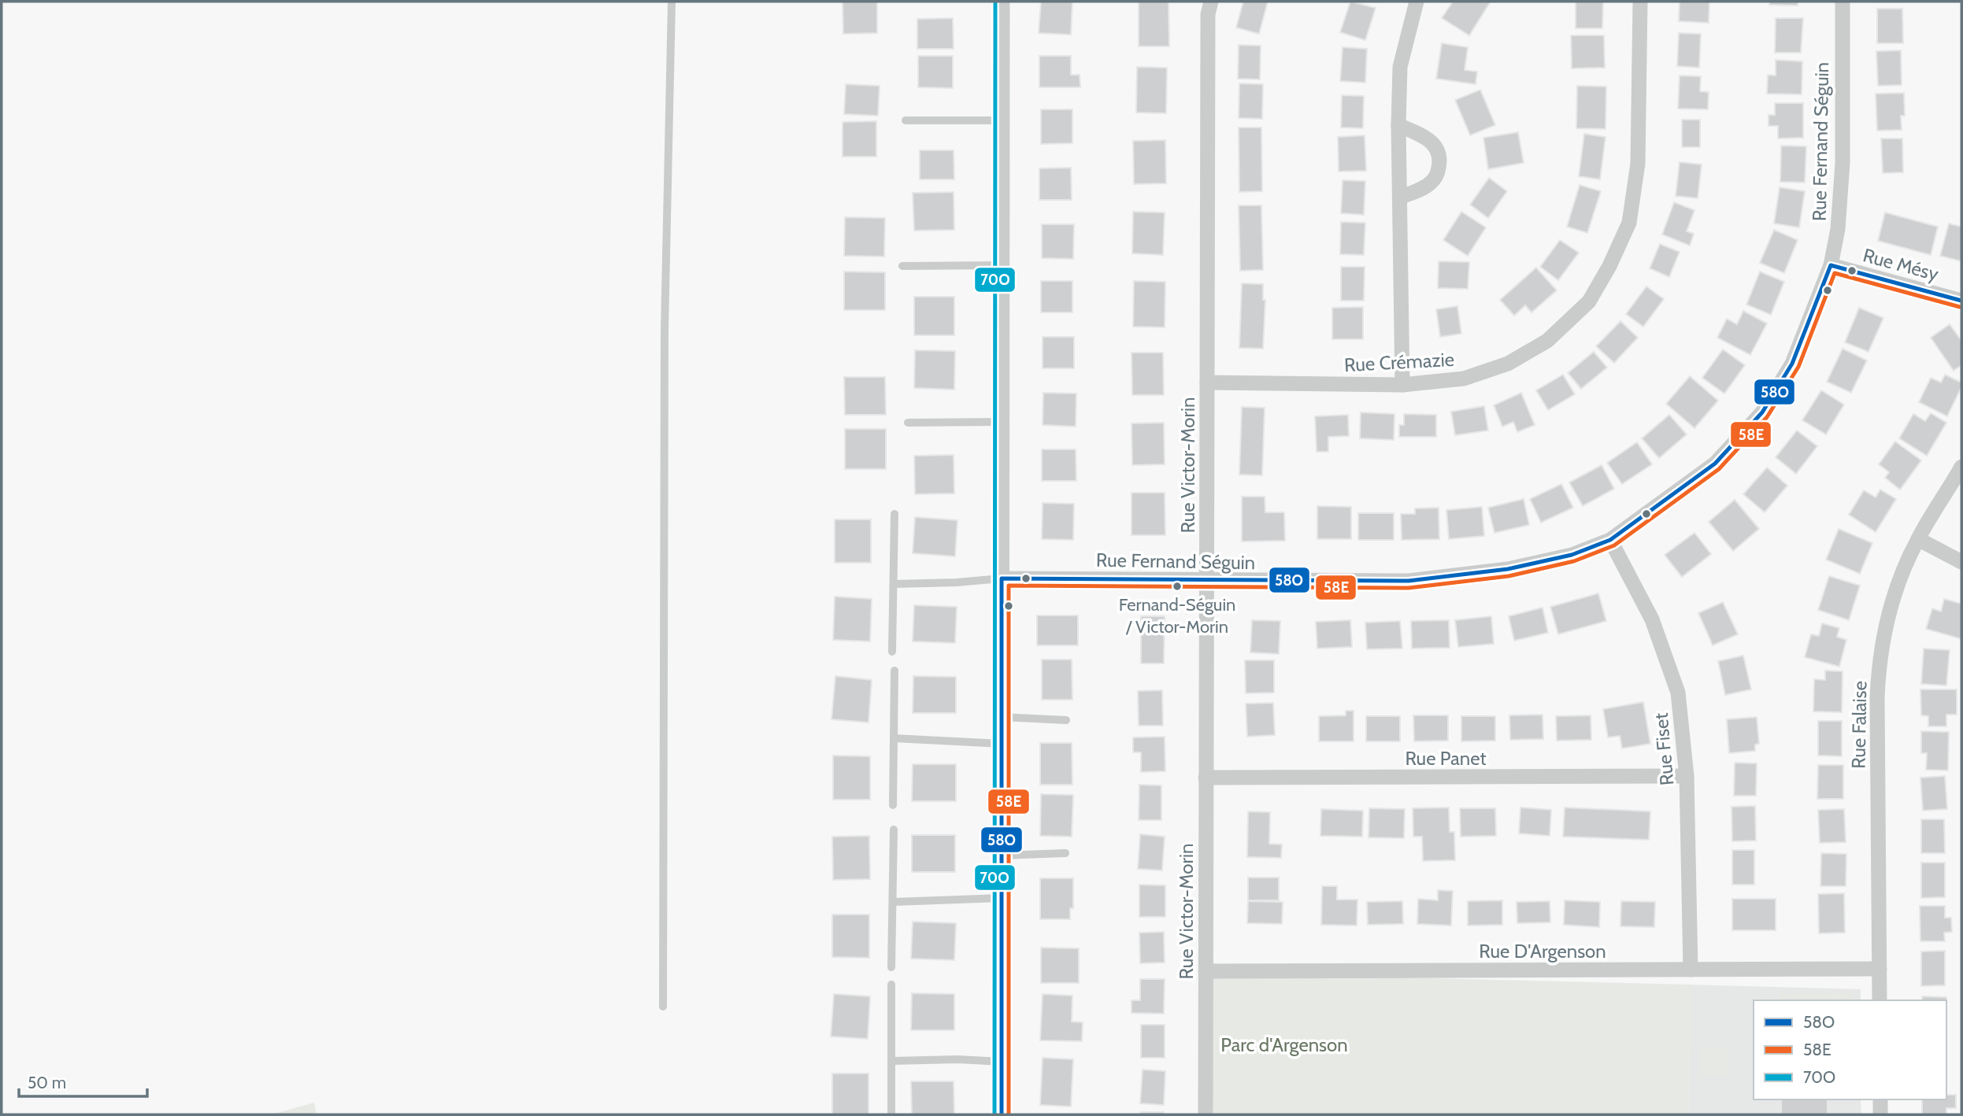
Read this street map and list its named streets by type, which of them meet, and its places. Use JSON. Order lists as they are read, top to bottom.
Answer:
{
  "streets": {
    "street": [
      "Rue Fernand Séguin",
      "Rue Mésy",
      "Rue Crémazie",
      "Rue Victor-Morin",
      "Rue Falaise",
      "Rue Fiset",
      "Rue Panet",
      "Rue D'Argenson"
    ]
  },
  "crossings": [
    ["Rue Fernand Séguin", "Rue Mésy"],
    ["Rue Fernand Séguin", "Rue Victor-Morin"],
    ["Rue Fernand Séguin", "Rue Fiset"],
    ["Rue Crémazie", "Rue Victor-Morin"],
    ["Rue Victor-Morin", "Rue Panet"],
    ["Rue Victor-Morin", "Rue D'Argenson"],
    ["Rue Falaise", "Rue D'Argenson"],
    ["Rue Fiset", "Rue Panet"],
    ["Rue Fiset", "Rue D'Argenson"]
  ],
  "parks": ["Parc d'Argenson"],
  "places": ["Fernand-Séguin / Victor-Morin"],
  "lines": ["transit line 70O", "transit line 58O", "transit line 58E"],
  "legend": ["58O", "58E", "70O"],
  "scale_bar": "50 m"
}
